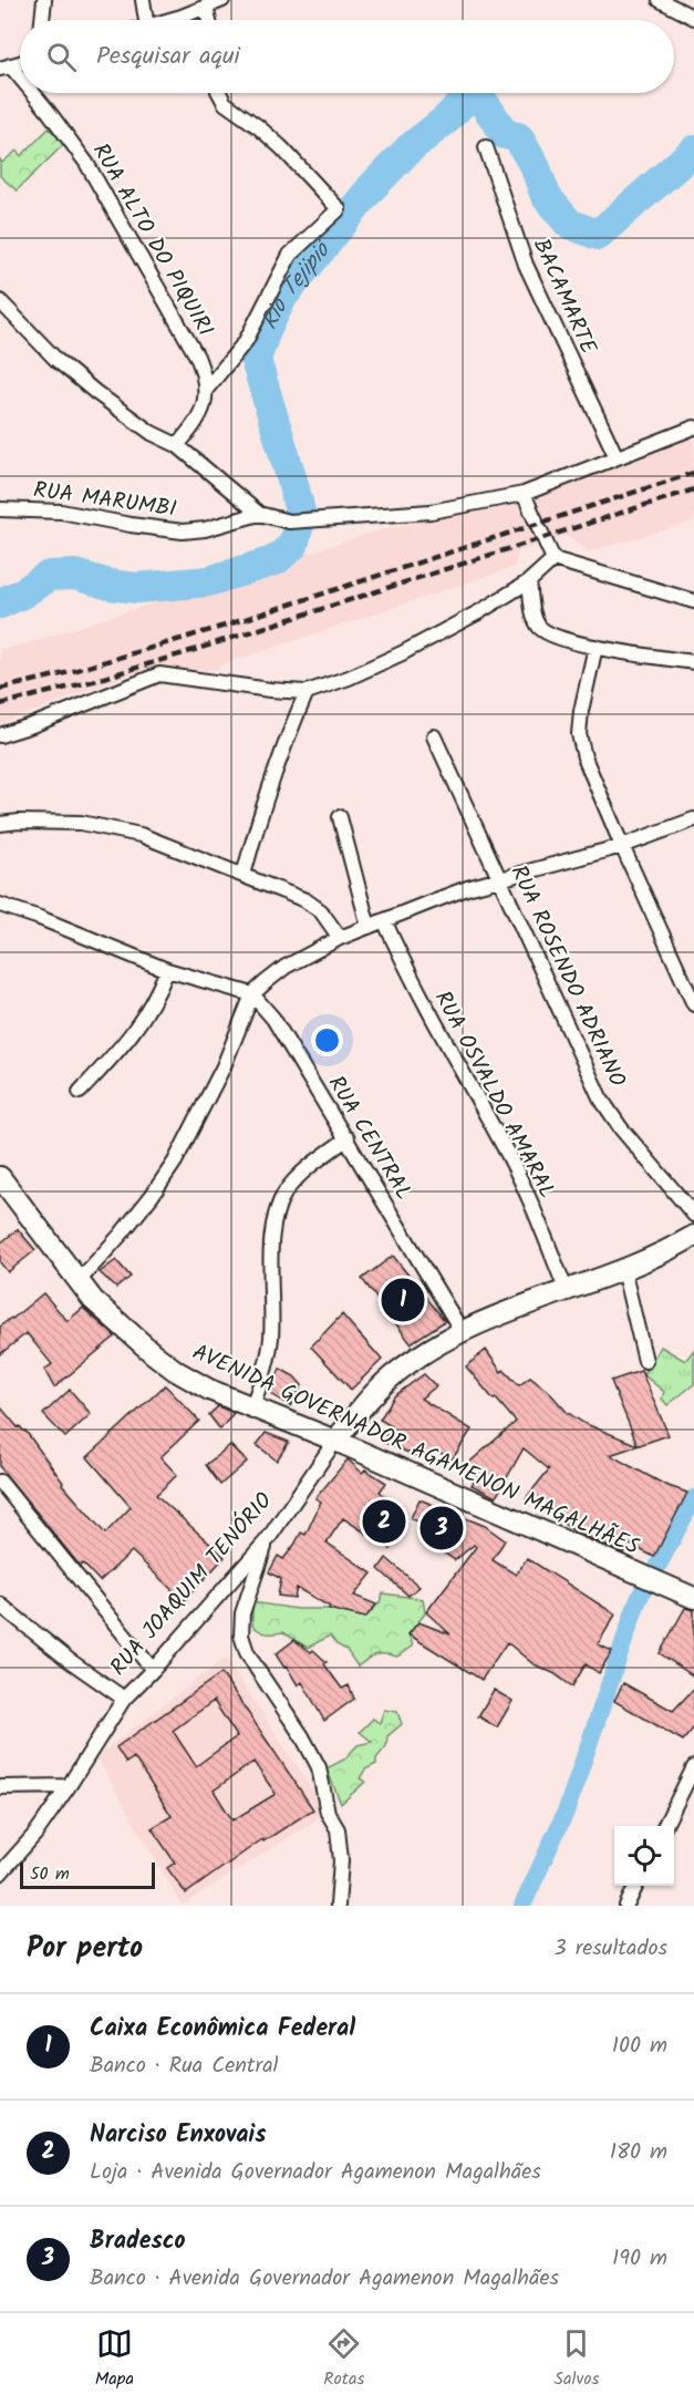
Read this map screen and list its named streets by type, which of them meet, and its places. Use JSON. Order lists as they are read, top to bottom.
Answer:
{
  "streets": {
    "main road": ["AVENIDA GOVERNADOR AGAMENON MAGALHÃES", "RUA JOAQUIM TENÓRIO"],
    "street": [
      "RUA ALTO DO PIQUIRI",
      "BACAMARTE",
      "RUA MARUMBI",
      "RUA ROSENDO ADRIANO",
      "RUA OSVALDO AMARAL",
      "RUA CENTRAL"
    ]
  },
  "crossings": [
    ["RUA OSVALDO AMARAL", "RUA JOAQUIM TENÓRIO"],
    ["RUA CENTRAL", "RUA JOAQUIM TENÓRIO"],
    ["AVENIDA GOVERNADOR AGAMENON MAGALHÃES", "RUA JOAQUIM TENÓRIO"]
  ],
  "water": ["Rio Tejipió"],
  "scale_bar": "50 m",
  "page": {
    "search": "Pesquisar aqui",
    "pins": ["1", "2", "3"],
    "scale": "50 m",
    "heading": ["Por perto", "3 resultados"],
    "list": [
      {
        "mark": "1",
        "name": "Caixa Econômica Federal",
        "note": "Banco · Rua Central",
        "value": "100 m"
      },
      {
        "mark": "2",
        "name": "Narciso Enxovais",
        "note": "Loja · Avenida Governador Agamenon Magalhães",
        "value": "180 m"
      },
      {
        "mark": "3",
        "name": "Bradesco",
        "note": "Banco · Avenida Governador Agamenon Magalhães",
        "value": "190 m"
      }
    ],
    "nav": ["Mapa", "Rotas", "Salvos"]
  }
}
